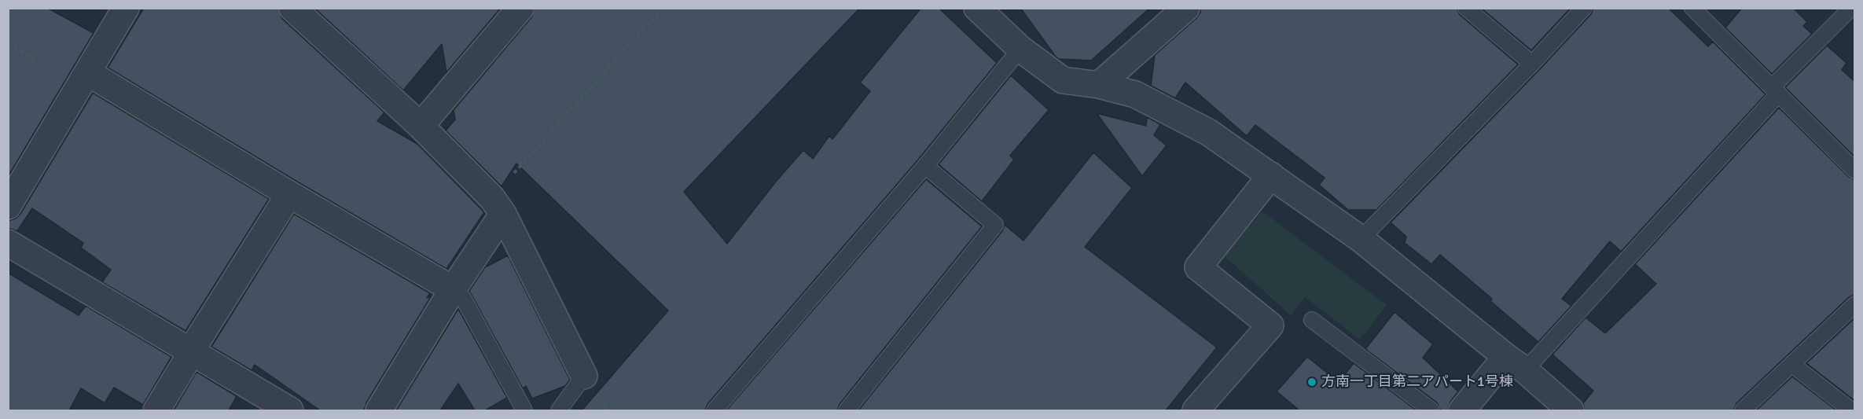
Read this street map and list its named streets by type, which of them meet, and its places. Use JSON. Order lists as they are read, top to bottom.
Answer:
{
  "places": ["方南一丁目第二アパート1号棟"]
}
